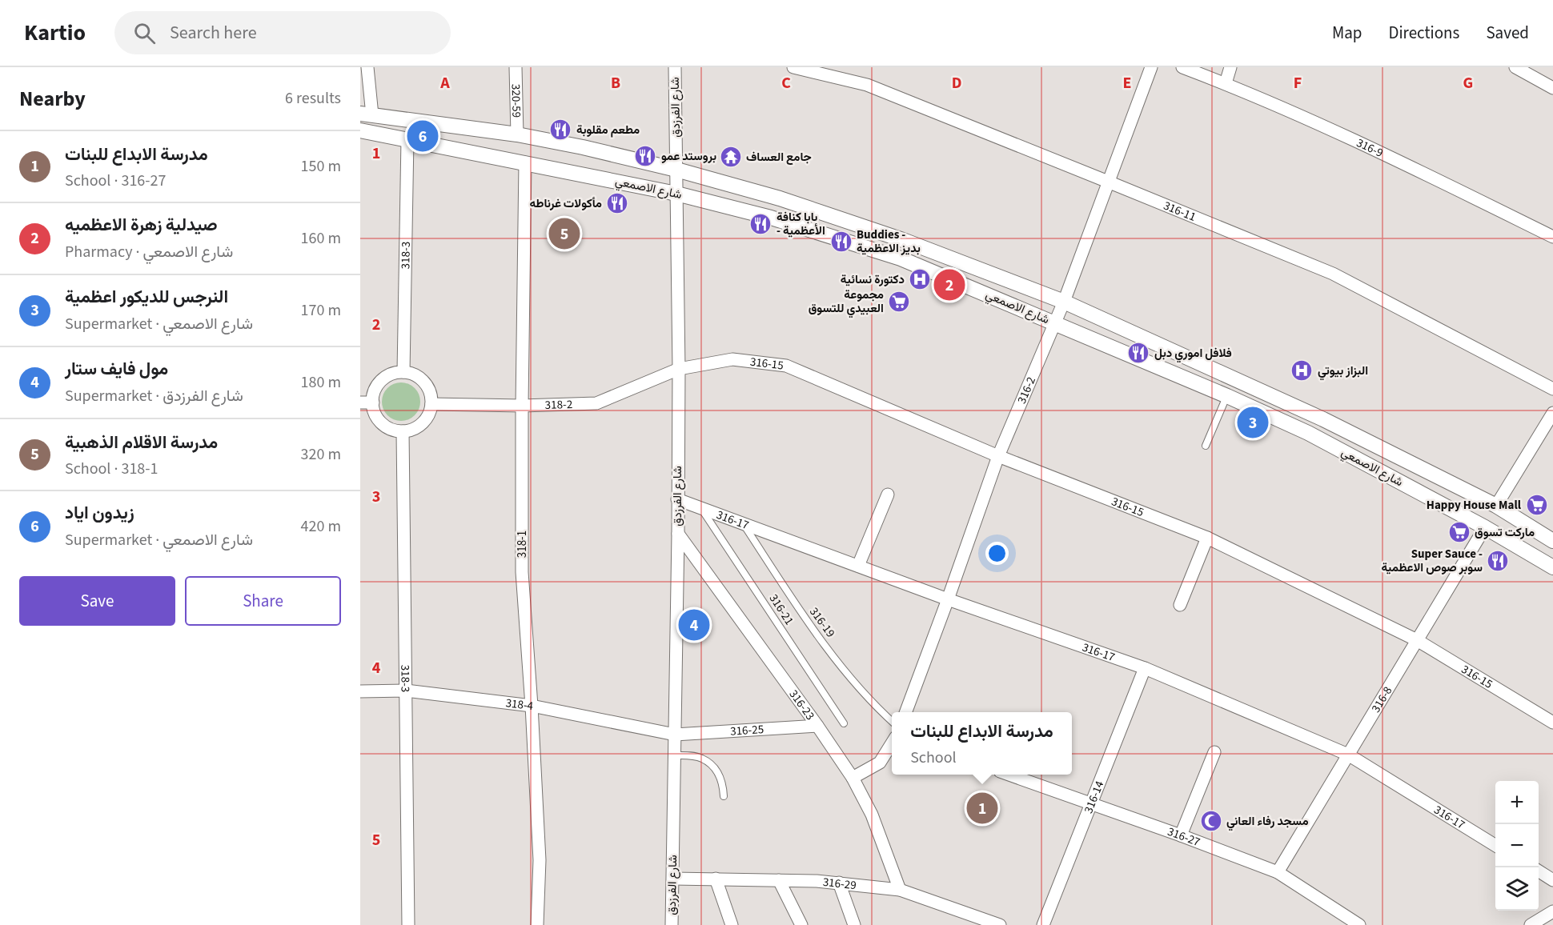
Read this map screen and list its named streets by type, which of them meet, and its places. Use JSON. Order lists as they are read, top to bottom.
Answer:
{
  "streets": {
    "street": [
      "320-59",
      "شارع الفرزدق",
      "316-9",
      "شارع الاصمعي",
      "316-11",
      "318-3",
      "316-15",
      "316-2",
      "318-2",
      "316-17",
      "318-1",
      "316-8",
      "318-4",
      "316-23",
      "316-25",
      "316-14",
      "316-27",
      "316-29"
    ],
    "lane": ["316-21", "316-19"]
  },
  "crossings": [
    ["320-59", "شارع الاصمعي"],
    ["شارع الفرزدق", "شارع الاصمعي"],
    ["شارع الفرزدق", "316-15"],
    ["شارع الفرزدق", "318-2"],
    ["شارع الفرزدق", "316-17"],
    ["شارع الفرزدق", "318-4"],
    ["شارع الفرزدق", "316-23"],
    ["شارع الفرزدق", "316-25"],
    ["شارع الفرزدق", "316-29"],
    ["شارع الاصمعي", "318-3"],
    ["شارع الاصمعي", "316-2"],
    ["شارع الاصمعي", "318-1"],
    ["شارع الاصمعي", "316-8"],
    ["316-11", "316-2"],
    ["318-3", "318-2"],
    ["318-3", "318-4"],
    ["316-15", "316-2"],
    ["316-15", "318-2"],
    ["316-15", "316-8"],
    ["316-2", "316-17"],
    ["318-2", "318-1"],
    ["316-17", "316-21"],
    ["316-17", "316-19"],
    ["316-17", "316-8"],
    ["316-17", "316-14"],
    ["318-1", "318-4"],
    ["316-8", "316-27"],
    ["318-4", "316-25"],
    ["316-23", "316-25"],
    ["316-23", "316-29"],
    ["316-14", "316-27"]
  ],
  "places": {
    "restaurant": [
      "مطعم مقلوبة",
      "بروستد عمو",
      "مأكولات غرناطه",
      "بابا كنافة - الأعظمية",
      "Buddies - بديز الاعظمية",
      "فلافل اموري دبل",
      "Super Sauce - سوبر صوص الاعظمية"
    ],
    "temple": ["جامع العساف"],
    "hospital": ["دكتورة نسائية", "البزاز بيوتي"],
    "supermarket": ["مجموعة العبيدي للتسوق", "Happy House Mall", "ماركت تسوق"],
    "mosque": ["مسجد رفاء العاني"]
  },
  "page": {
    "header": "Kartio",
    "search": "Search here",
    "nav": ["Map", "Directions", "Saved"],
    "heading": ["Nearby", "6 results"],
    "pins": [
      "6",
      "5",
      "2",
      "3",
      "4",
      "1"
    ],
    "list": [
      {
        "mark": "1",
        "name": "مدرسة الابداع للبنات",
        "note": "School · 316-27",
        "value": "150 m"
      },
      {
        "mark": "2",
        "name": "صيدلية زهرة الاعظميه",
        "note": "Pharmacy · شارع الاصمعي",
        "value": "160 m"
      },
      {
        "mark": "3",
        "name": "النرجس للديكور اعظمية",
        "note": "Supermarket · شارع الاصمعي",
        "value": "170 m"
      },
      {
        "mark": "4",
        "name": "مول فايف ستار",
        "note": "Supermarket · شارع الفرزدق",
        "value": "180 m"
      },
      {
        "mark": "5",
        "name": "مدرسة الاقلام الذهبية",
        "note": "School · 318-1",
        "value": "320 m"
      },
      {
        "mark": "6",
        "name": "زيدون اياد",
        "note": "Supermarket · شارع الاصمعي",
        "value": "420 m"
      }
    ],
    "buttons": ["Save", "Share"],
    "popup": ["مدرسة الابداع للبنات", "School"],
    "map_buttons": ["+", "−"]
  },
  "grid": {
    "columns": [
      "A",
      "B",
      "C",
      "D",
      "E",
      "F",
      "G"
    ],
    "rows": [
      "1",
      "2",
      "3",
      "4",
      "5"
    ]
  }
}
